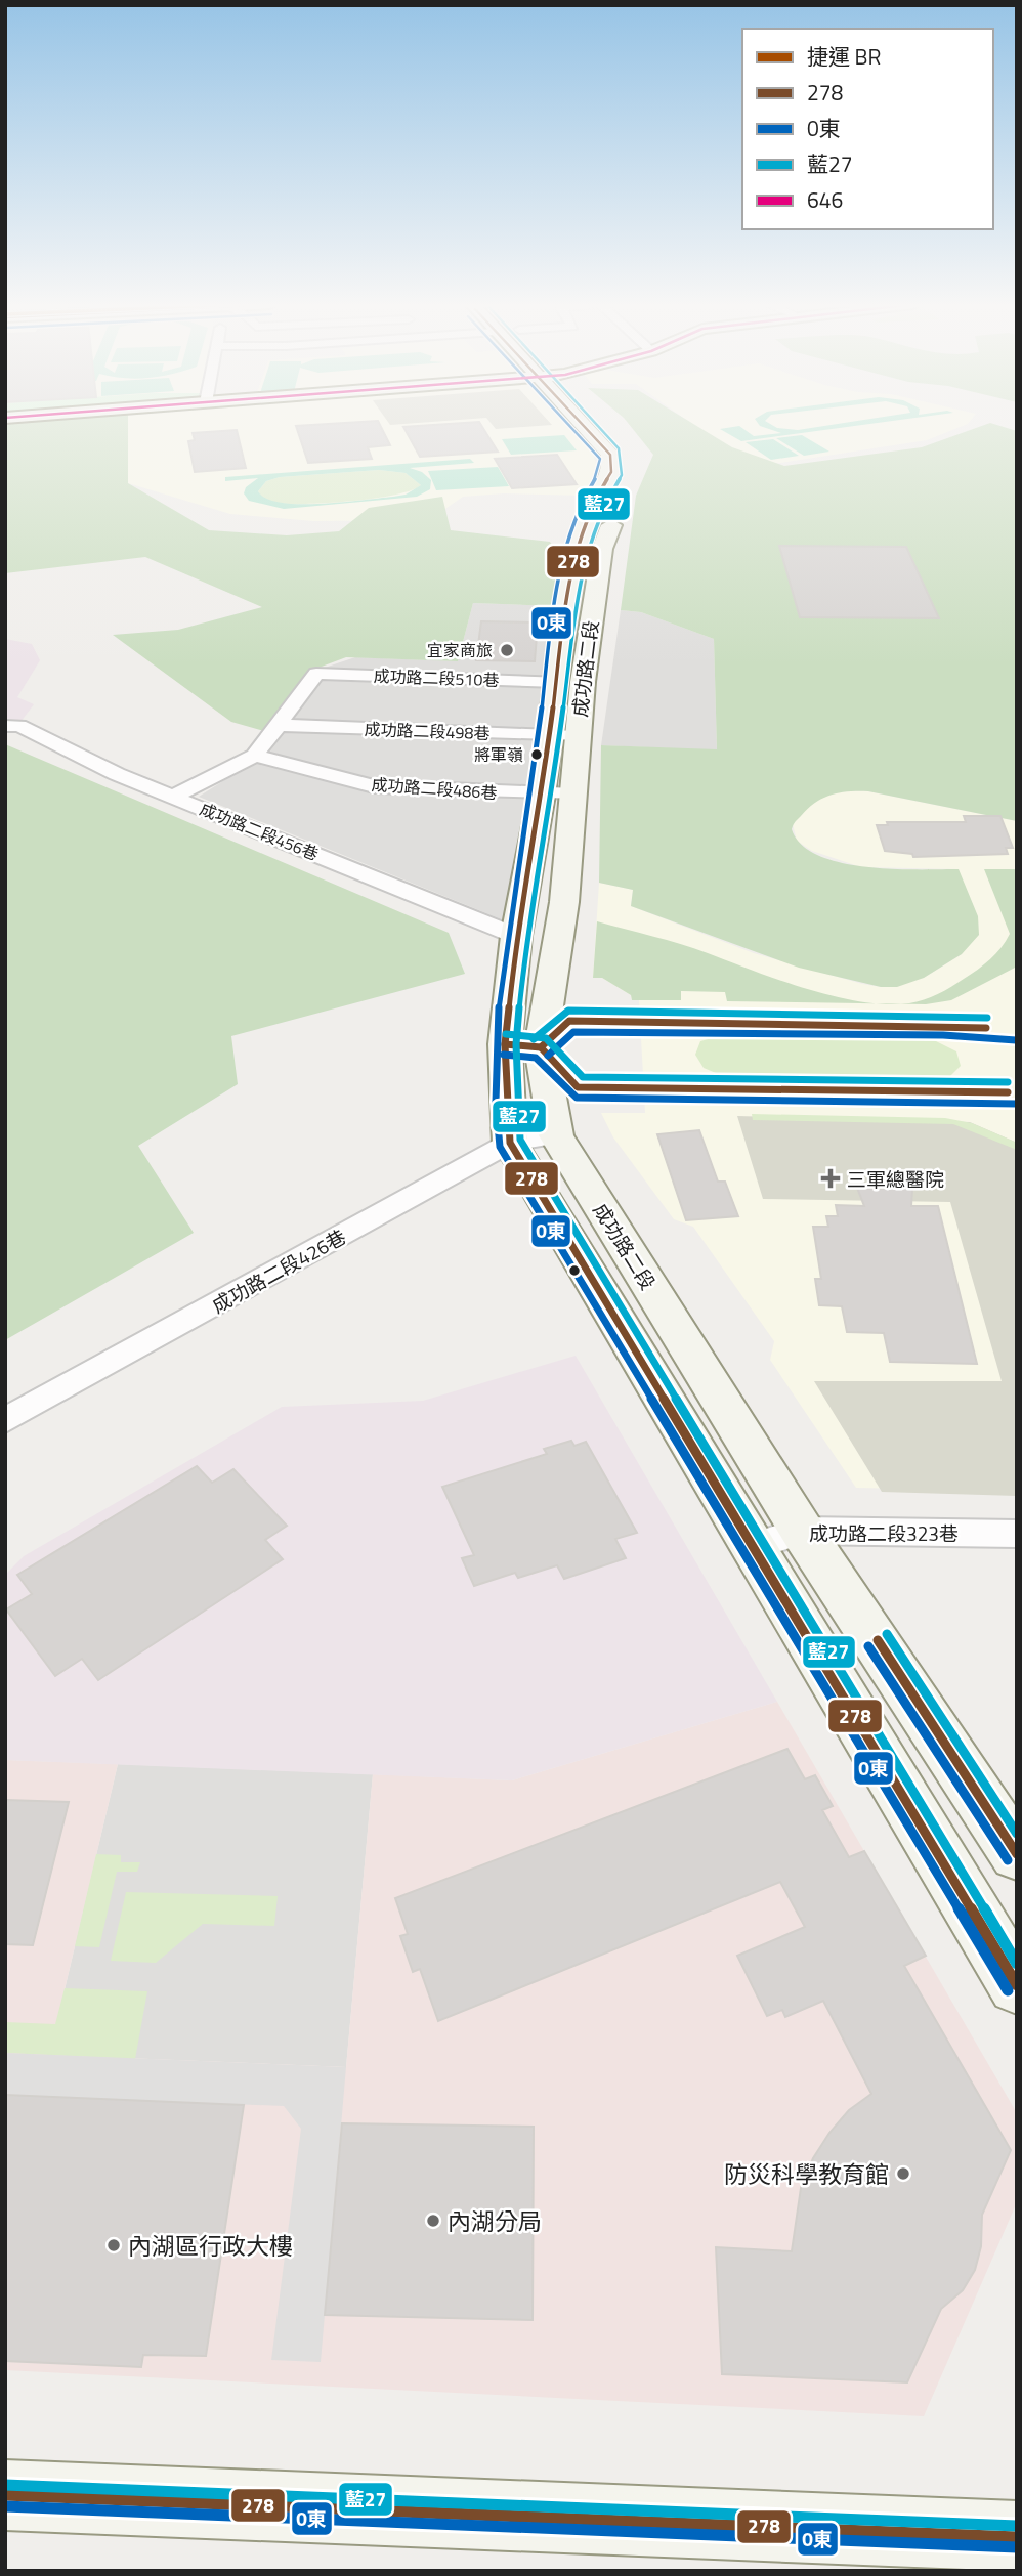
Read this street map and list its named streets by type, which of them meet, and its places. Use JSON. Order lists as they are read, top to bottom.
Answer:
{
  "streets": {
    "main road": ["成功路二段"],
    "street": [
      "成功路二段510巷",
      "成功路二段498巷",
      "成功路二段486巷",
      "成功路二段456巷",
      "成功路二段426巷",
      "成功路二段323巷"
    ]
  },
  "crossings": [
    ["成功路二段", "成功路二段510巷"],
    ["成功路二段", "成功路二段498巷"],
    ["成功路二段", "成功路二段486巷"],
    ["成功路二段", "成功路二段456巷"],
    ["成功路二段", "成功路二段426巷"],
    ["成功路二段", "成功路二段323巷"],
    ["成功路二段510巷", "成功路二段498巷"]
  ],
  "places": {
    "other": [
      "宜家商旅",
      "將軍嶺",
      "防災科學教育館",
      "內湖分局",
      "內湖區行政大樓"
    ],
    "health": ["三軍總醫院"]
  },
  "lines": ["transit line 278", "transit line 0東", "transit line 藍27"],
  "legend": [
    "捷運 BR",
    "278",
    "0東",
    "藍27",
    "646"
  ]
}
